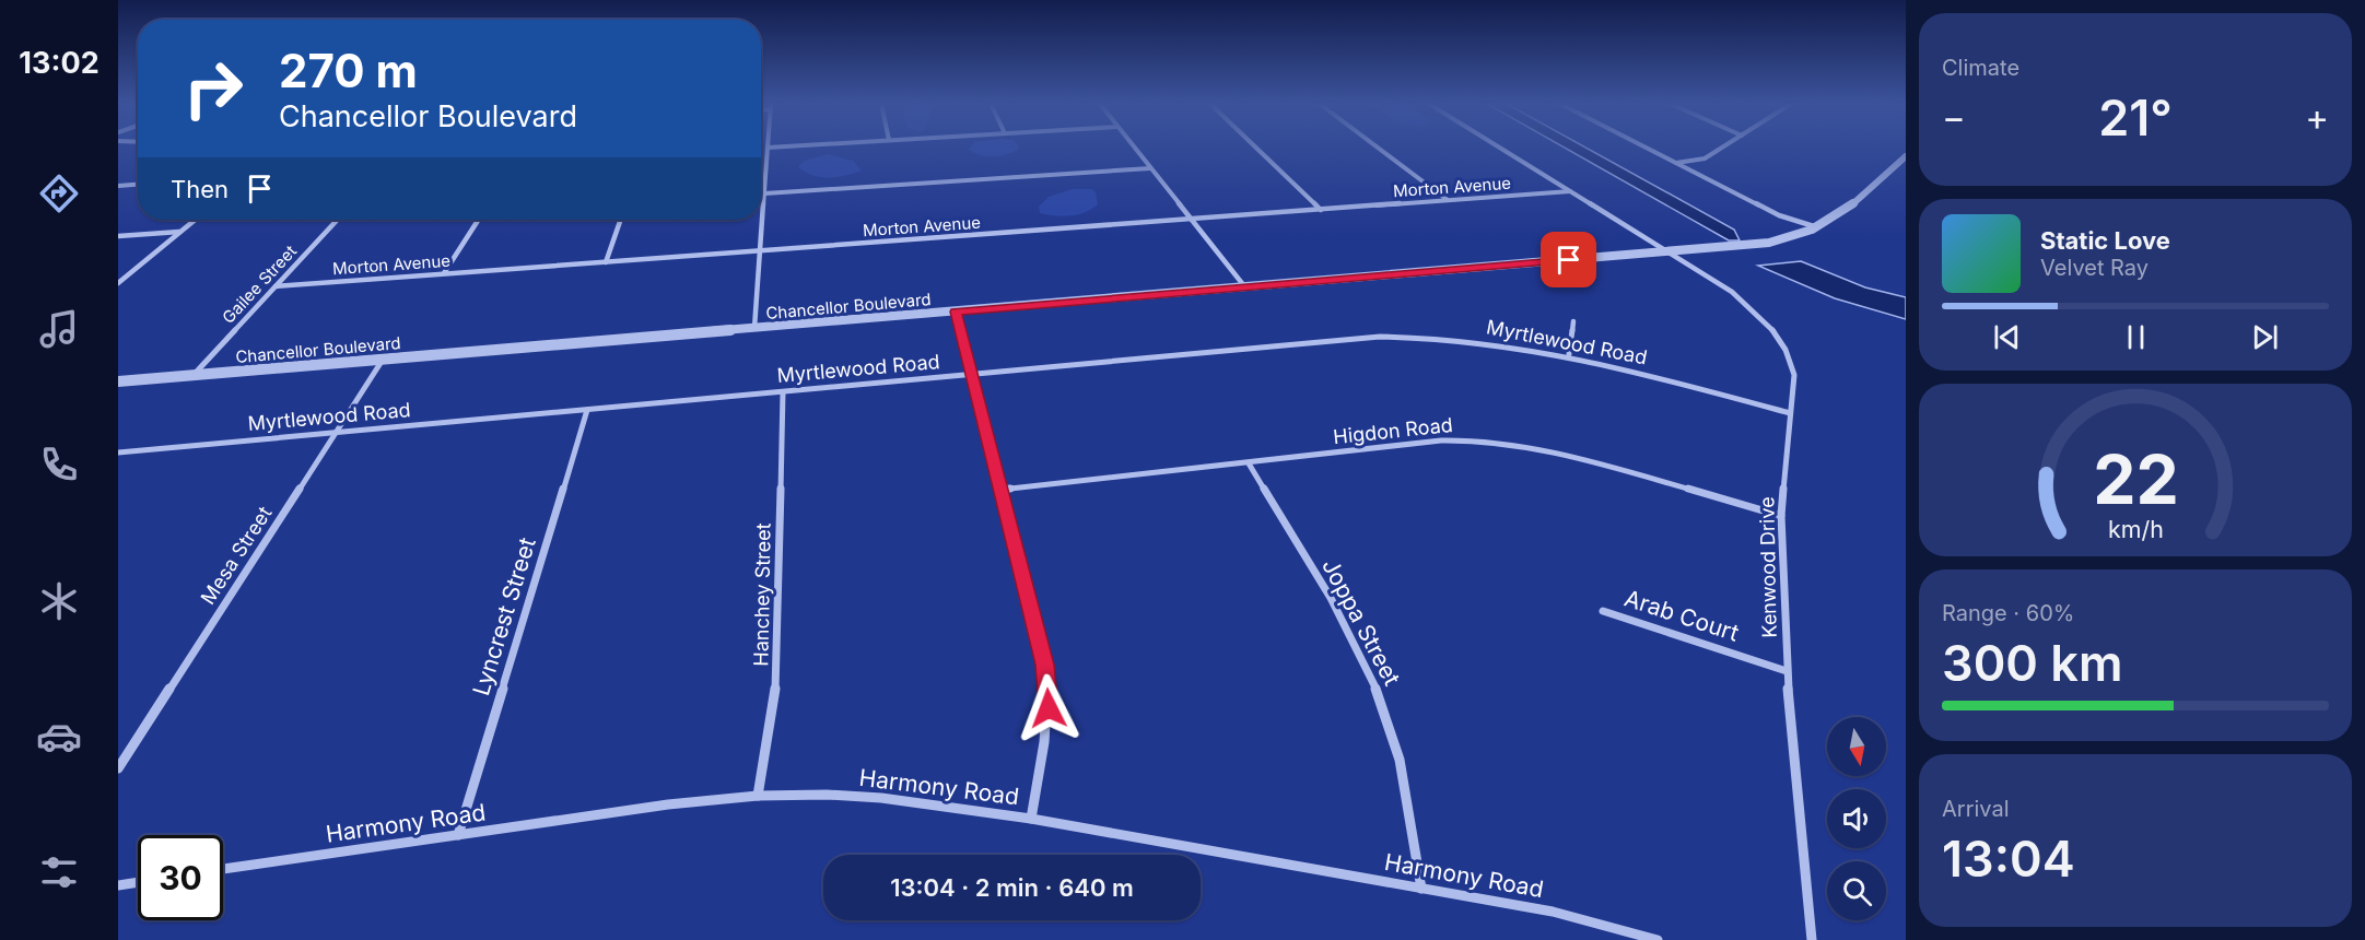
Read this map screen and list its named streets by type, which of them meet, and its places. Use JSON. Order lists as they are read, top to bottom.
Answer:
{
  "streets": {
    "street": [
      "Morton Avenue",
      "Gailee Street",
      "Chancellor Boulevard",
      "Myrtlewood Road",
      "Higdon Road",
      "Mesa Street",
      "Kenwood Drive",
      "Hanchey Street",
      "Arab Court",
      "Lyncrest Street",
      "Joppa Street",
      "Harmony Road"
    ]
  },
  "crossings": [
    ["Morton Avenue", "Gailee Street"],
    ["Morton Avenue", "Kenwood Drive"],
    ["Gailee Street", "Chancellor Boulevard"],
    ["Chancellor Boulevard", "Mesa Street"],
    ["Chancellor Boulevard", "Kenwood Drive"],
    ["Myrtlewood Road", "Mesa Street"],
    ["Myrtlewood Road", "Kenwood Drive"],
    ["Myrtlewood Road", "Hanchey Street"],
    ["Myrtlewood Road", "Lyncrest Street"],
    ["Higdon Road", "Kenwood Drive"],
    ["Higdon Road", "Joppa Street"],
    ["Kenwood Drive", "Arab Court"],
    ["Hanchey Street", "Harmony Road"],
    ["Lyncrest Street", "Harmony Road"],
    ["Joppa Street", "Harmony Road"]
  ],
  "north": "bottom",
  "page": {
    "tabs": "13:02",
    "tile": [
      "Climate",
      ["Range · 60%", "300 km"],
      ["Arrival", "13:04"]
    ],
    "turn": ["270 m", "Chancellor Boulevard"],
    "heat": ["−", "21°", "+"],
    "then": "Then",
    "song": ["Static Love", "Velvet Ray"],
    "limit": "30",
    "trip": "13:04 · 2 min · 640 m",
    "gauge": ["22", "km/h"]
  }
}
